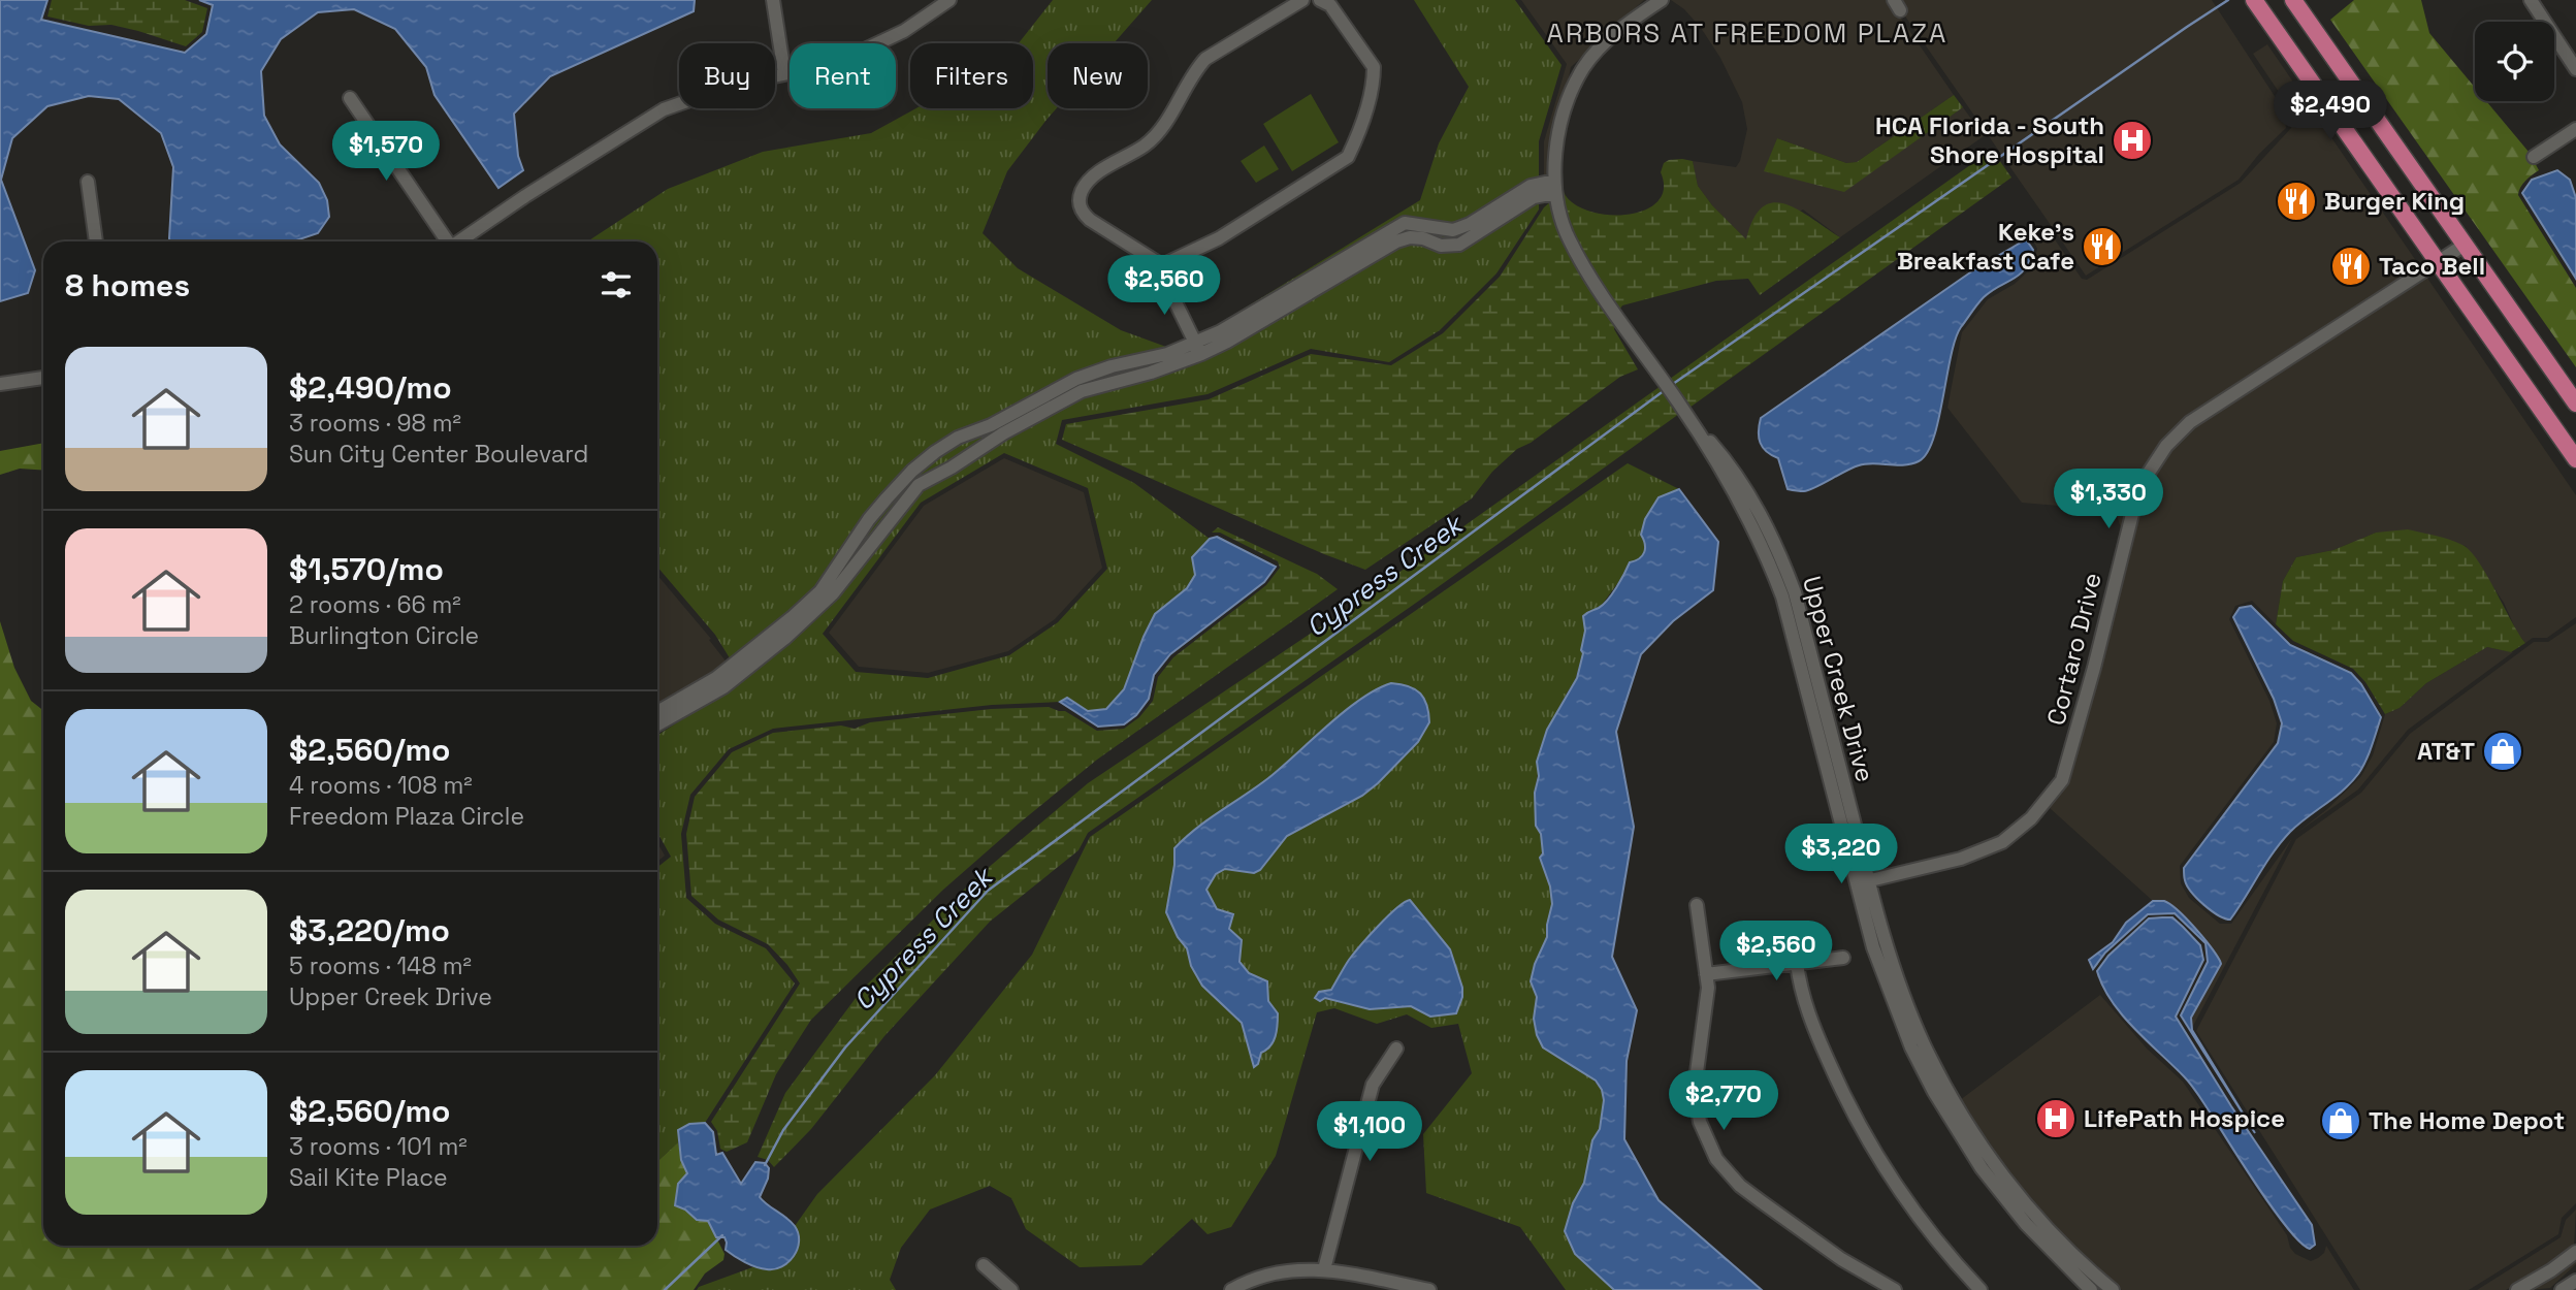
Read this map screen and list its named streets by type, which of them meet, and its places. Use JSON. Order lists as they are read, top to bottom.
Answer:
{
  "streets": {
    "street": ["Cortaro Drive", "Upper Creek Drive"]
  },
  "crossings": [
    ["Cortaro Drive", "Upper Creek Drive"]
  ],
  "districts": ["ARBORS AT FREEDOM PLAZA"],
  "water": ["Cypress Creek"],
  "places": {
    "hospital": ["HCA Florida - South Shore Hospital", "LifePath Hospice"],
    "restaurant": ["Burger King", "Keke's Breakfast Cafe", "Taco Bell"],
    "shop": ["AT&T", "The Home Depot"]
  },
  "page": {
    "chip": [
      "Buy",
      "Rent",
      "Filters",
      "New"
    ],
    "price": [
      "$2,490",
      "$1,570",
      "$2,560",
      "$1,330",
      "$3,220",
      "$2,560",
      "$2,770",
      "$1,100"
    ],
    "heading": "8 homes",
    "list": [
      {
        "name": "$2,490/mo",
        "note": "3 rooms · 98 m² · Sun City Center Boulevard"
      },
      {
        "name": "$1,570/mo",
        "note": "2 rooms · 66 m² · Burlington Circle"
      },
      {
        "name": "$2,560/mo",
        "note": "4 rooms · 108 m² · Freedom Plaza Circle"
      },
      {
        "name": "$3,220/mo",
        "note": "5 rooms · 148 m² · Upper Creek Drive"
      },
      {
        "name": "$2,560/mo",
        "note": "3 rooms · 101 m² · Sail Kite Place"
      }
    ]
  }
}
